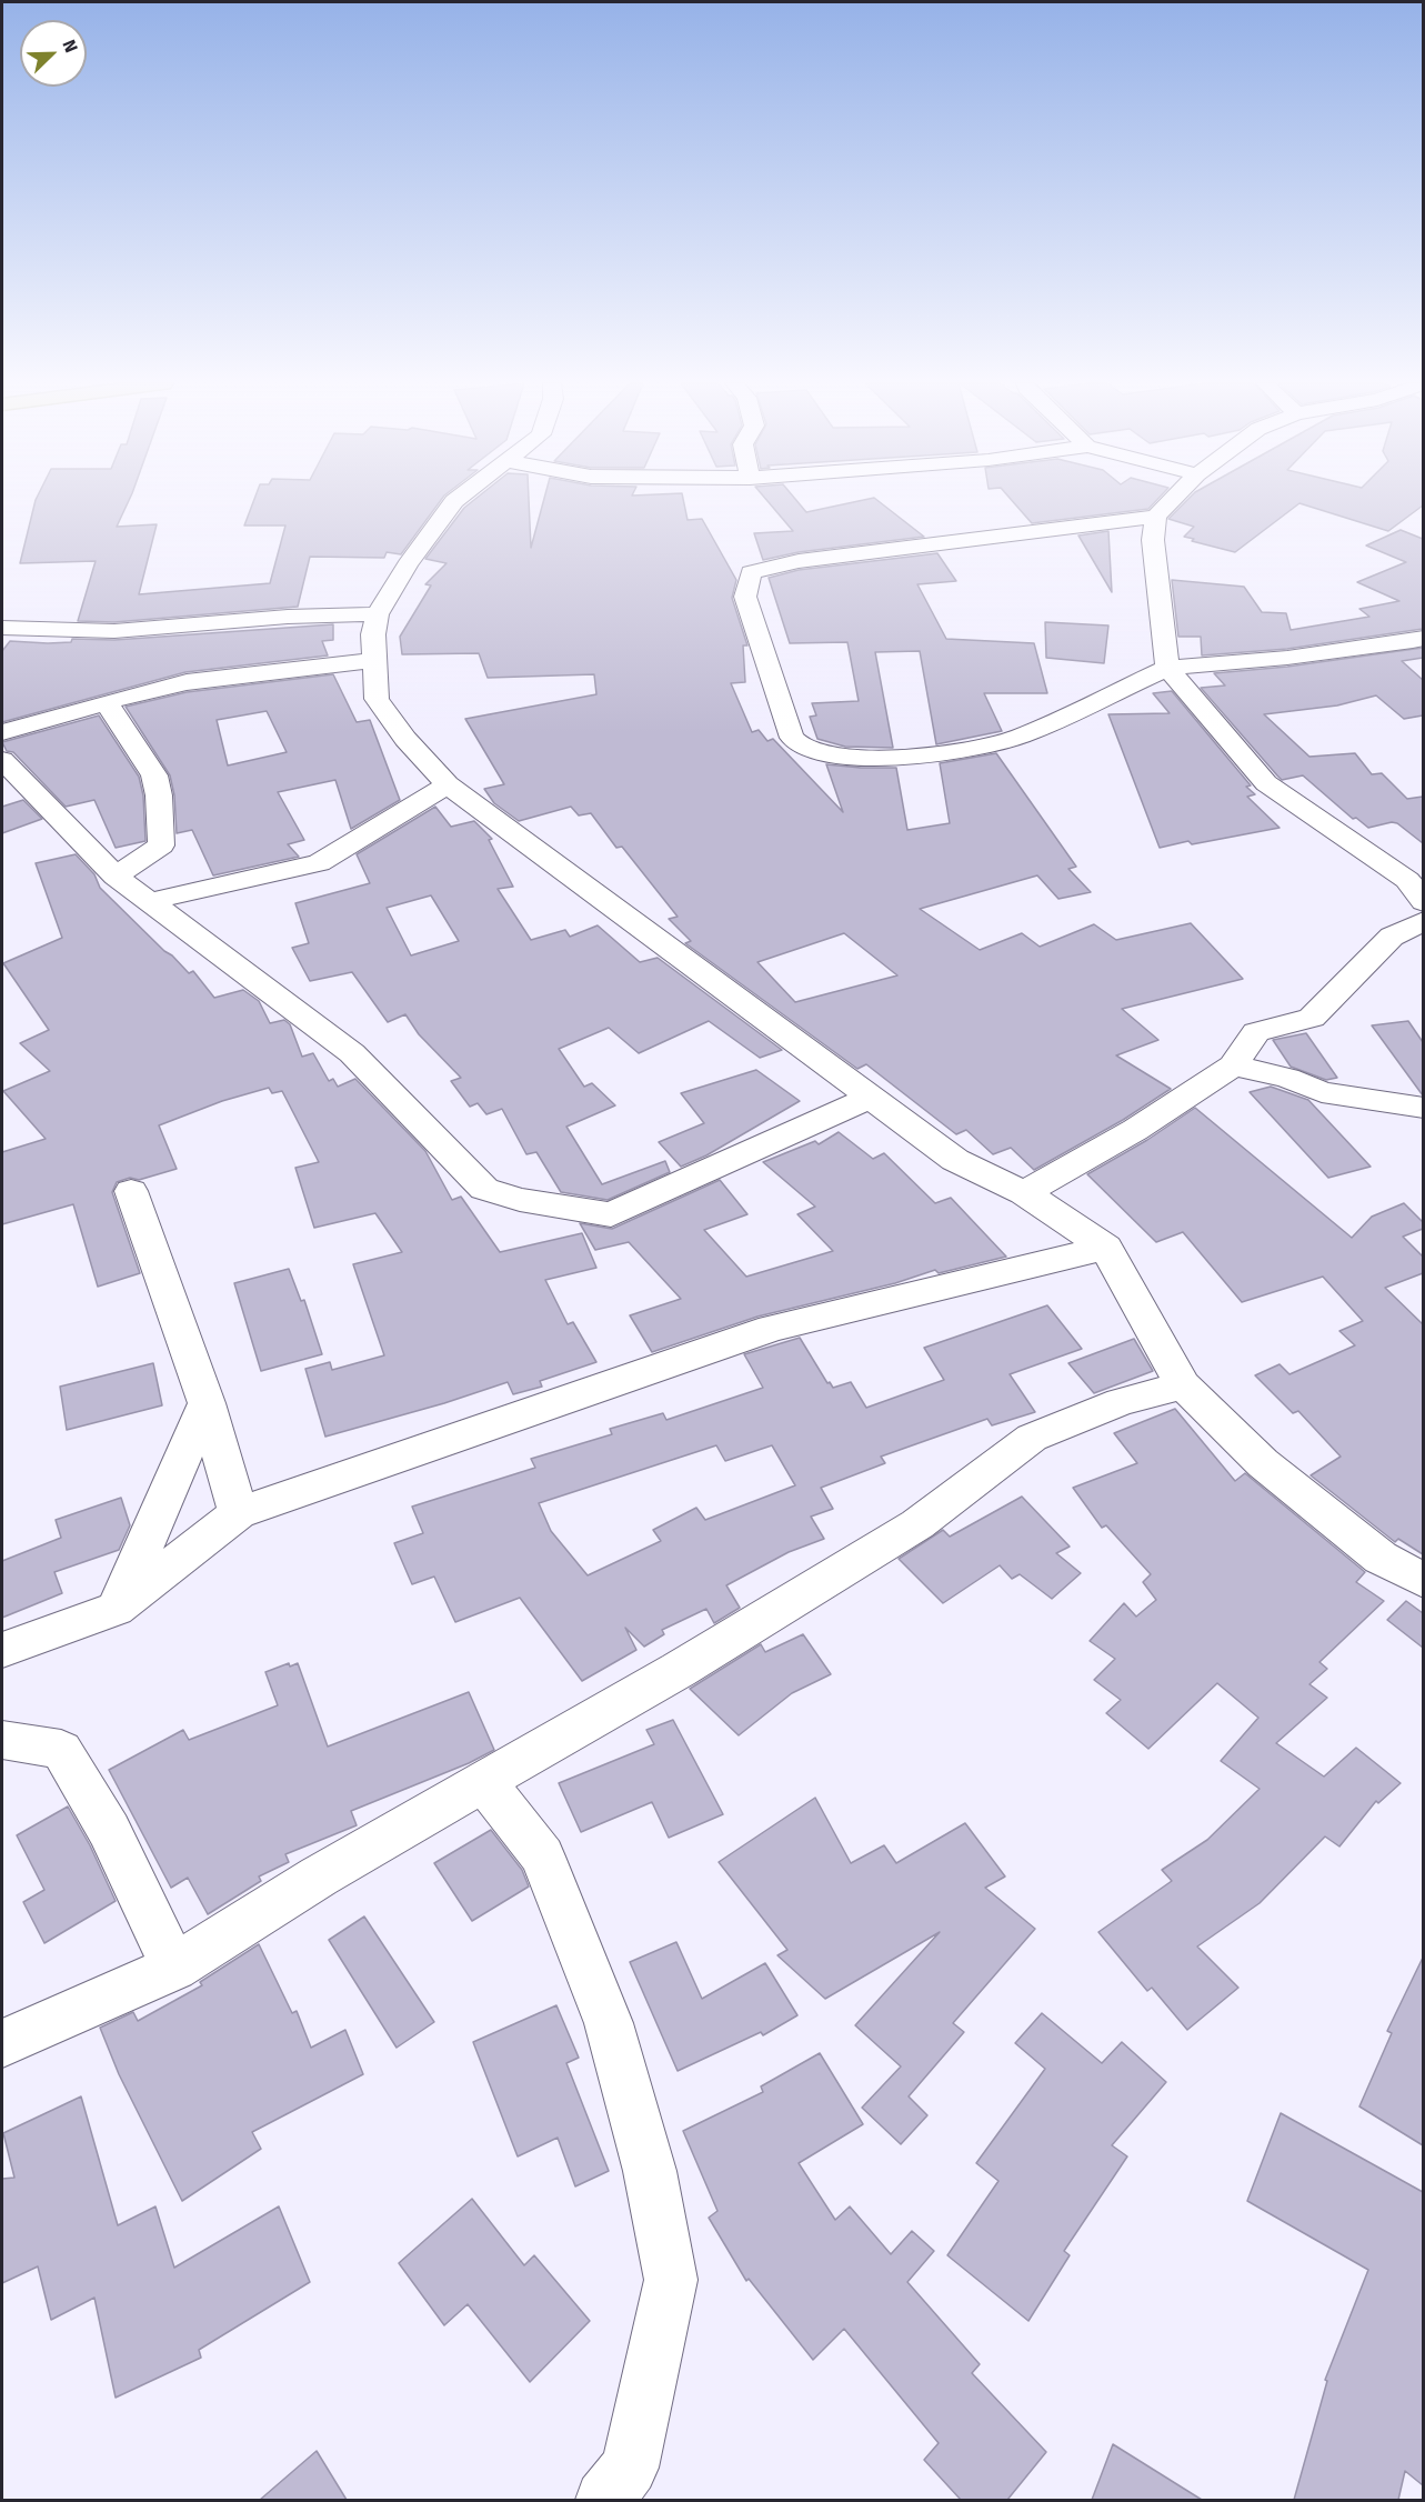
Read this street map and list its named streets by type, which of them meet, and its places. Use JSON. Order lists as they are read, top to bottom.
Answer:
{
  "north": "top right"
}
